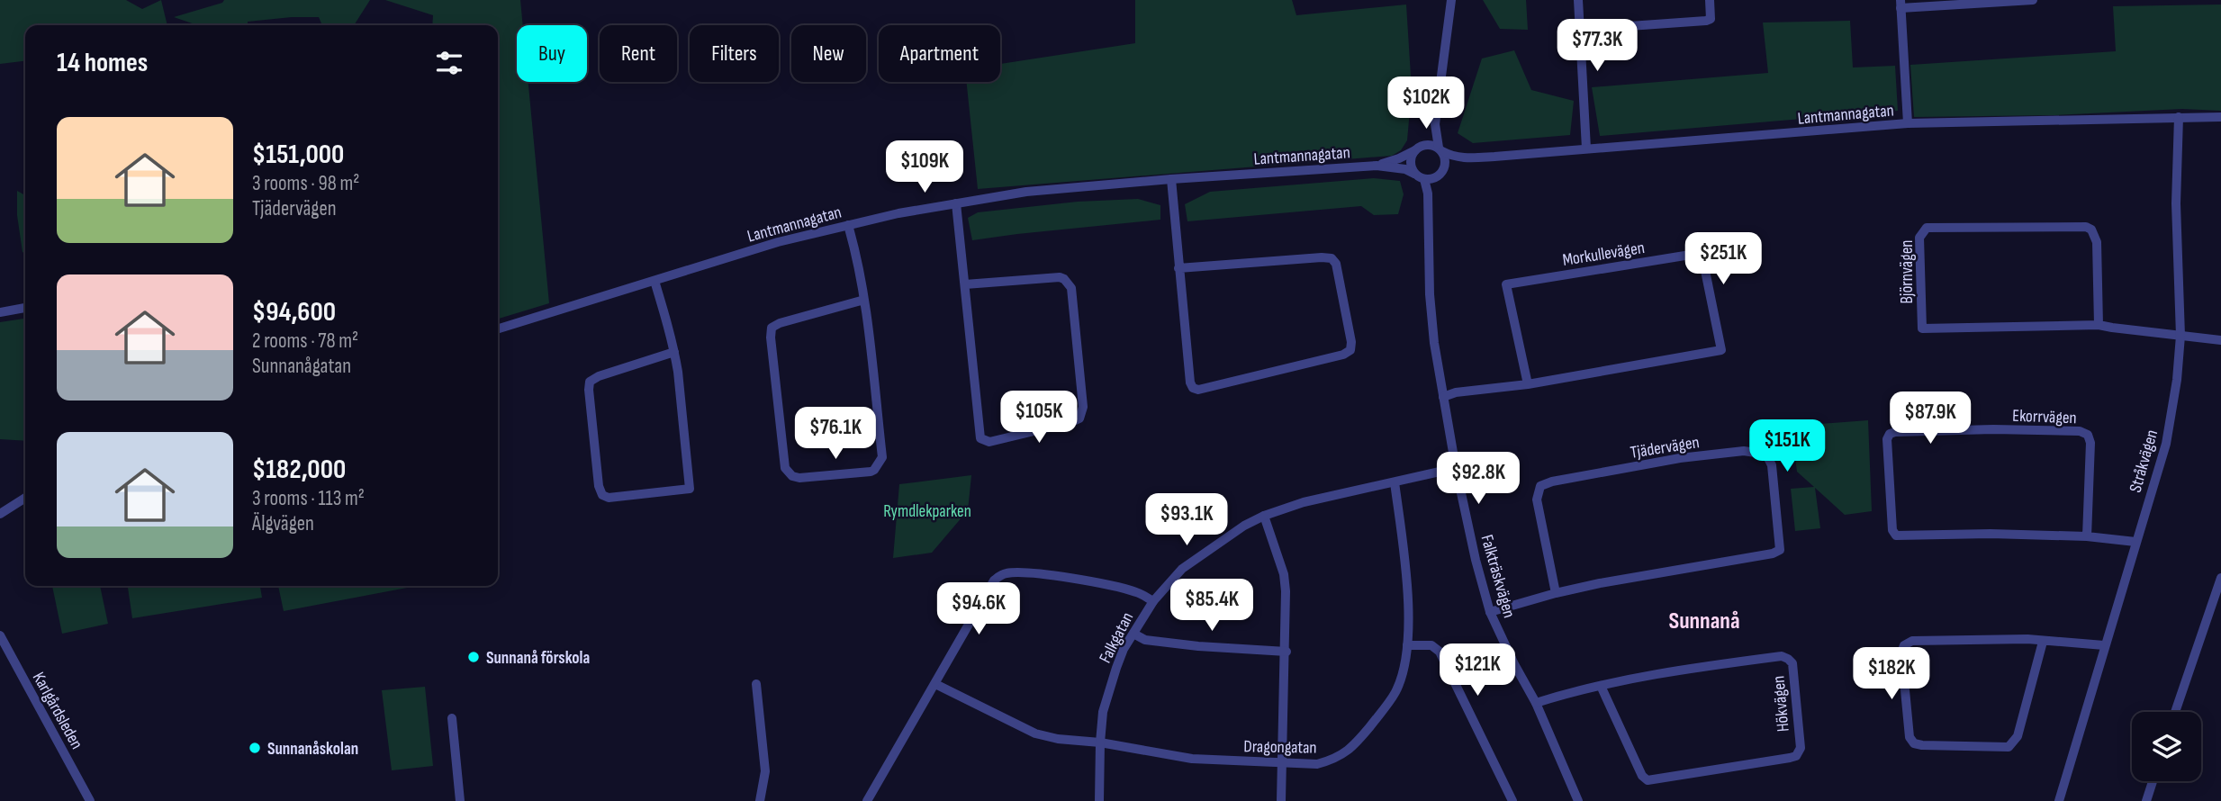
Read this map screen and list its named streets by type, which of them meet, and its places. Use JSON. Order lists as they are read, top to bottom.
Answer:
{
  "streets": {
    "street": [
      "Lantmannagatan",
      "Morkullevägen",
      "Björnvägen",
      "Ekorrvägen",
      "Tjädervägen",
      "Stråkvägen",
      "Falkträskvägen",
      "Falkgatan",
      "Hökvägen",
      "Karlgårdsleden",
      "Dragongatan"
    ]
  },
  "crossings": [
    ["Lantmannagatan", "Stråkvägen"],
    ["Morkullevägen", "Falkträskvägen"],
    ["Björnvägen", "Stråkvägen"],
    ["Ekorrvägen", "Stråkvägen"],
    ["Tjädervägen", "Falkträskvägen"],
    ["Falkträskvägen", "Falkgatan"],
    ["Falkträskvägen", "Hökvägen"],
    ["Falkgatan", "Dragongatan"]
  ],
  "districts": ["Sunnanå"],
  "parks": ["Rymdlekparken"],
  "places": ["Sunnanå förskola", "Sunnanåskolan"],
  "page": {
    "price": [
      "$77.3K",
      "$102K",
      "$109K",
      "$251K",
      "$105K",
      "$87.9K",
      "$76.1K",
      "$151K",
      "$92.8K",
      "$93.1K",
      "$85.4K",
      "$94.6K",
      "$121K",
      "$182K"
    ],
    "chip": [
      "Buy",
      "Rent",
      "Filters",
      "New",
      "Apartment"
    ],
    "heading": "14 homes",
    "list": [
      {
        "name": "$151,000",
        "note": "3 rooms · 98 m² · Tjädervägen"
      },
      {
        "name": "$94,600",
        "note": "2 rooms · 78 m² · Sunnanågatan"
      },
      {
        "name": "$182,000",
        "note": "3 rooms · 113 m² · Älgvägen"
      }
    ]
  }
}
